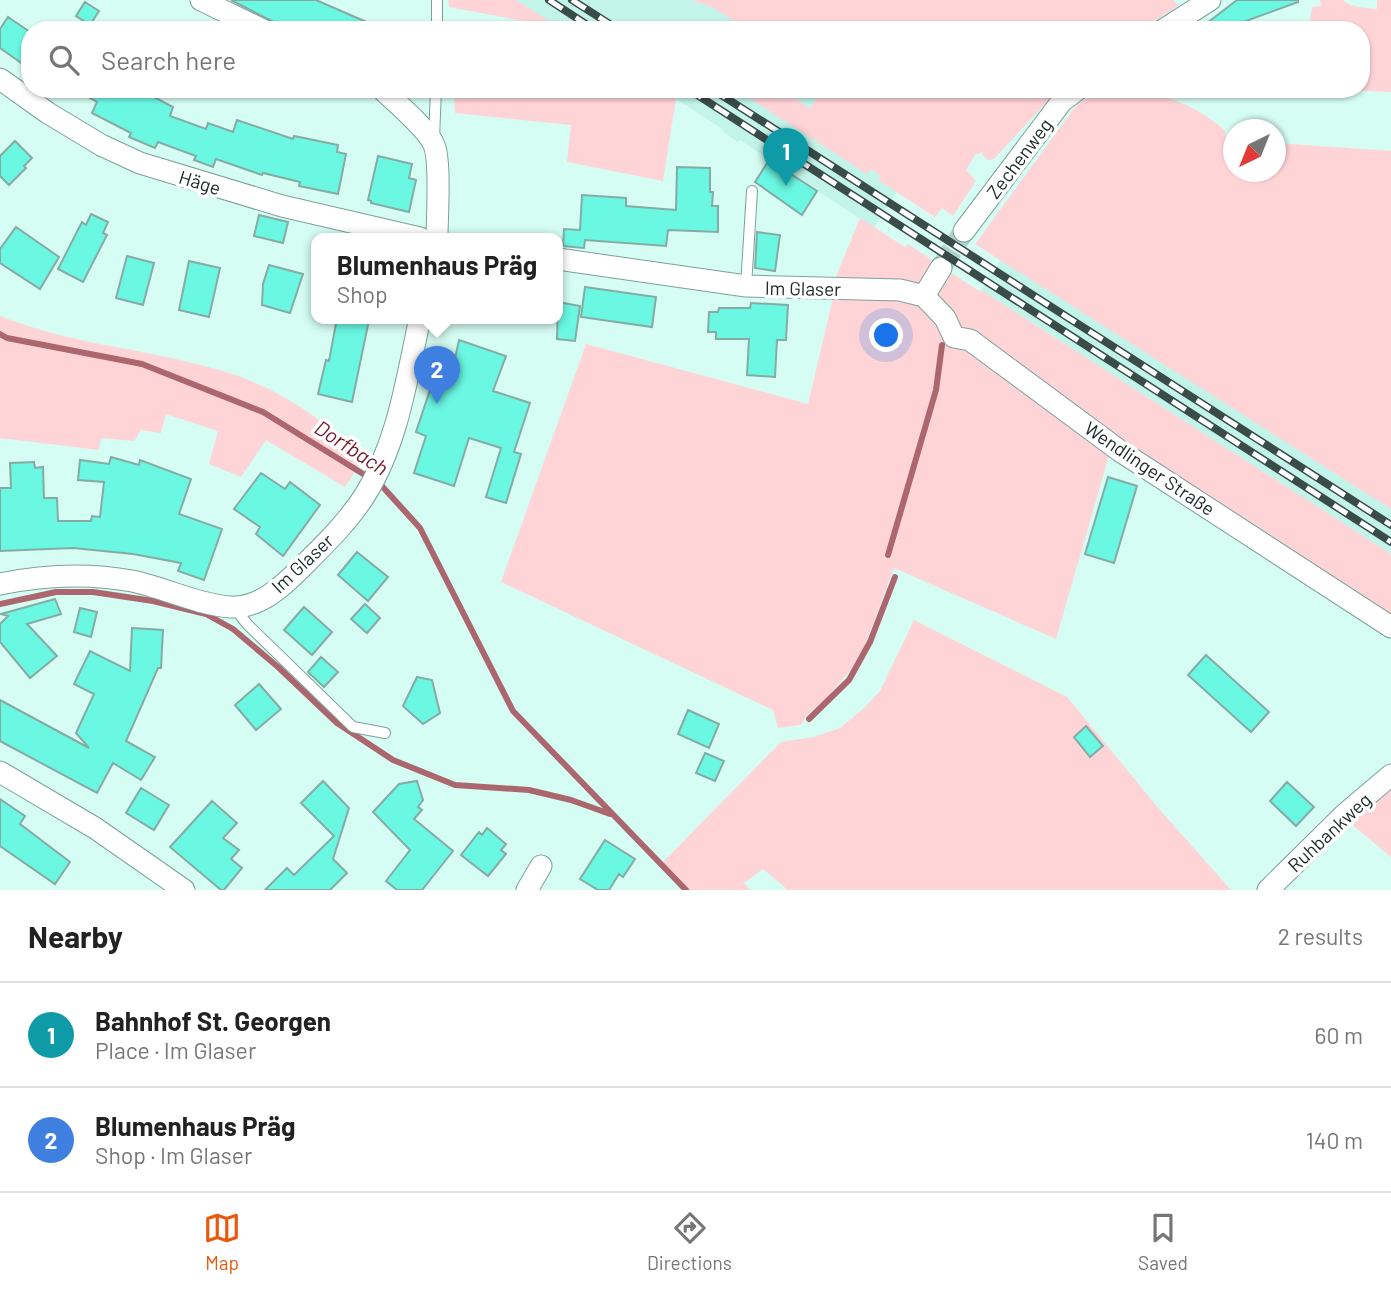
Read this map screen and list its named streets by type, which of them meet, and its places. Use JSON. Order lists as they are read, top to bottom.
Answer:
{
  "streets": {
    "street": [
      "Zechenweg",
      "Häge",
      "Im Glaser",
      "Wendlinger Straße",
      "Ruhbankweg"
    ]
  },
  "crossings": [
    ["Im Glaser", "Wendlinger Straße"]
  ],
  "water": ["Dorfbach"],
  "north": "bottom left",
  "page": {
    "search": "Search here",
    "pins": ["1", "2"],
    "popup": ["Blumenhaus Präg", "Shop"],
    "heading": ["Nearby", "2 results"],
    "list": [
      {
        "mark": "1",
        "name": "Bahnhof St. Georgen",
        "note": "Place · Im Glaser",
        "value": "60 m"
      },
      {
        "mark": "2",
        "name": "Blumenhaus Präg",
        "note": "Shop · Im Glaser",
        "value": "140 m"
      }
    ],
    "nav": ["Map", "Directions", "Saved"]
  }
}
